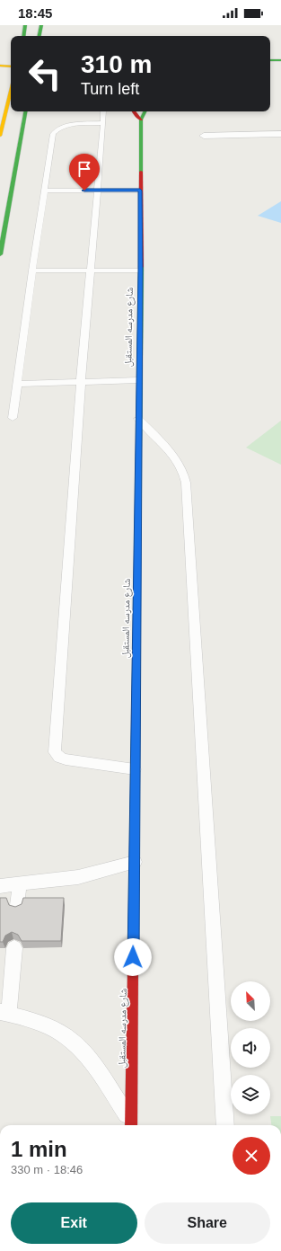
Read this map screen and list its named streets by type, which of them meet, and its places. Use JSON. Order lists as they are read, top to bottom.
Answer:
{
  "streets": {
    "street": ["شارع مدرسه المستقبل"]
  },
  "north": "top left",
  "page": {
    "status": "18:45",
    "turn": ["310 m", "Turn left"],
    "heading": ["1 min", "330 m · 18:46"],
    "buttons": ["Exit", "Share"]
  }
}
